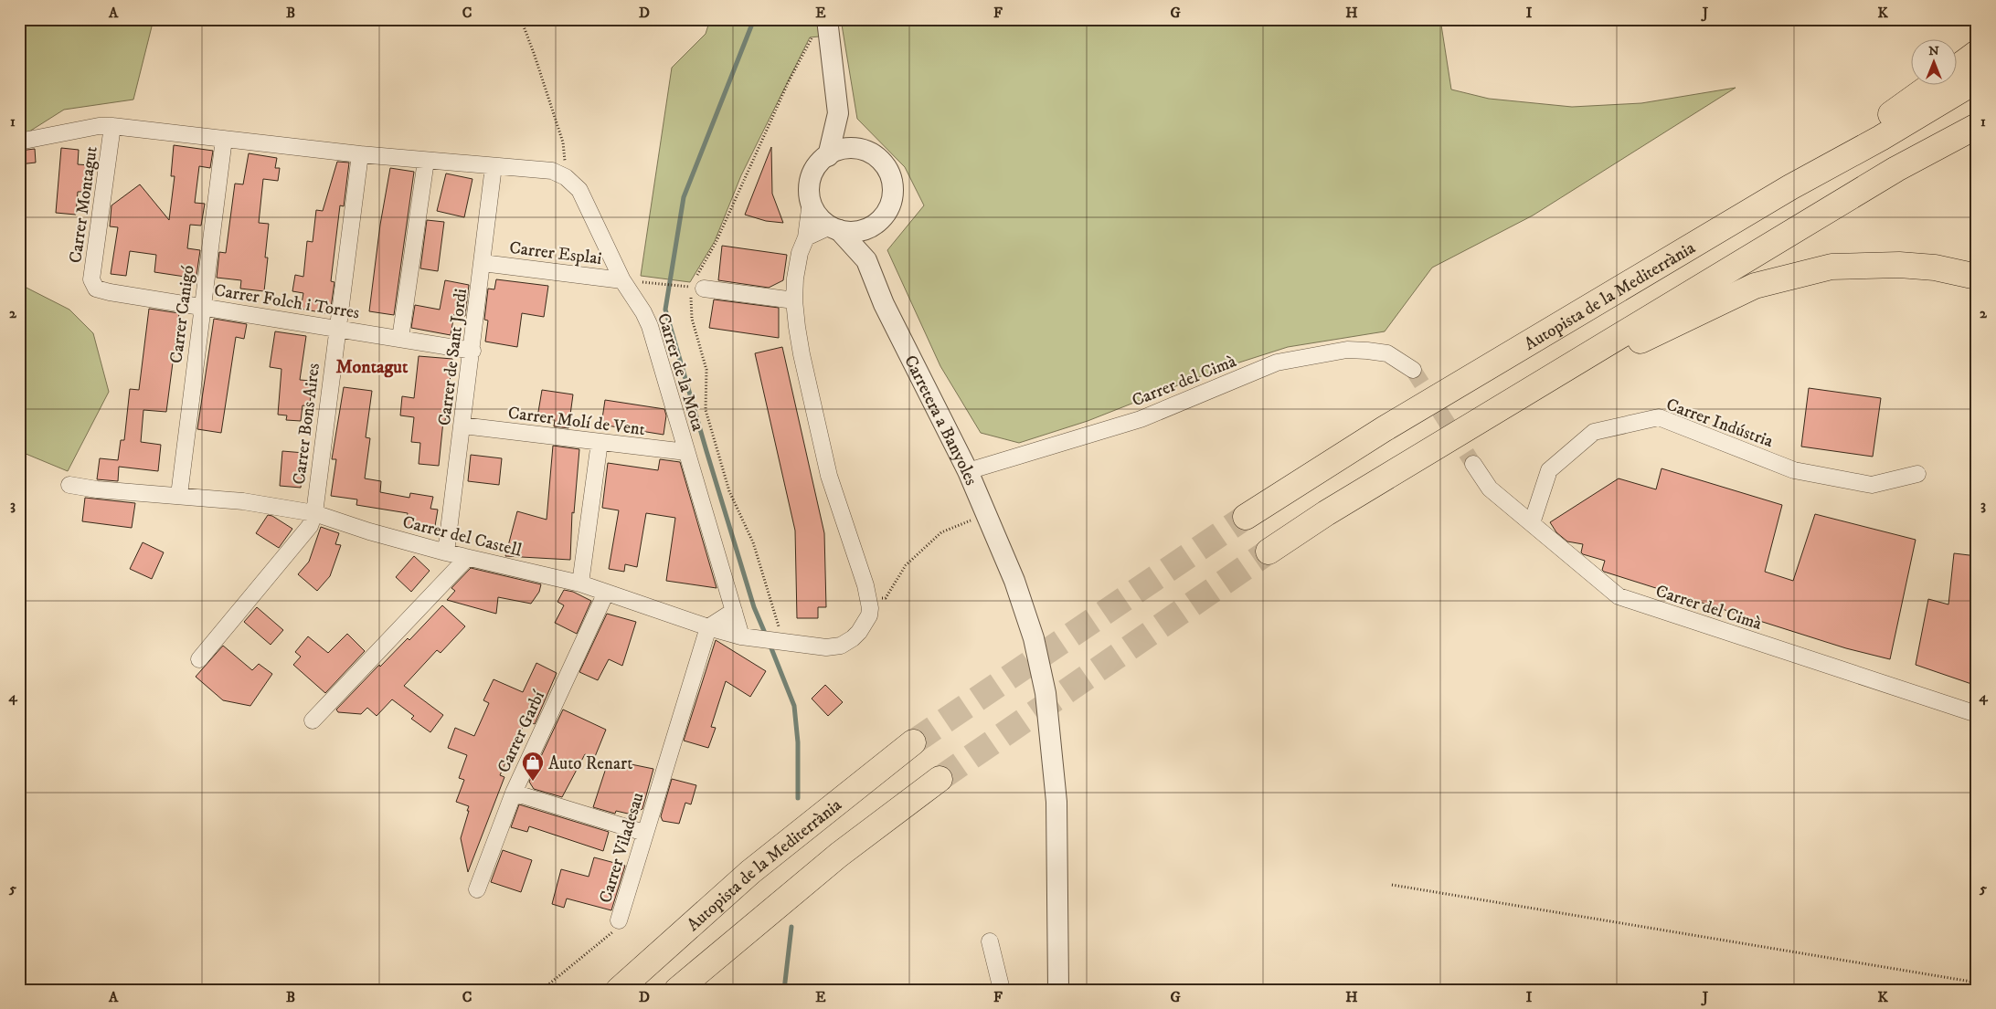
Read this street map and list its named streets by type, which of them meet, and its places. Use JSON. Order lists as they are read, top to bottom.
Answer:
{
  "streets": {
    "highway": ["Autopista de la Mediterrània"],
    "street": [
      "Carrer Montagut",
      "Carrer Esplai",
      "Carrer Folch i Torres",
      "Carrer Canigó",
      "Carrer de Sant Jordi",
      "Carrer de la Mota",
      "Carrer del Cimà",
      "Carrer Molí de Vent",
      "Carretera a Banyoles",
      "Carrer Indústria",
      "Carrer Bons Aires",
      "Carrer del Castell",
      "Carrer Garbí",
      "Carrer Viladesau"
    ]
  },
  "crossings": [
    ["Carrer Montagut", "Carrer Folch i Torres"],
    ["Carrer Montagut", "Carrer de la Mota"],
    ["Carrer Esplai", "Carrer de Sant Jordi"],
    ["Carrer Esplai", "Carrer de la Mota"],
    ["Carrer Folch i Torres", "Carrer Canigó"],
    ["Carrer Folch i Torres", "Carrer de Sant Jordi"],
    ["Carrer Folch i Torres", "Carrer Bons Aires"],
    ["Carrer Canigó", "Carrer de la Mota"],
    ["Carrer Canigó", "Carrer del Castell"],
    ["Carrer de Sant Jordi", "Carrer de la Mota"],
    ["Carrer de Sant Jordi", "Carrer Molí de Vent"],
    ["Carrer de Sant Jordi", "Carrer del Castell"],
    ["Carrer de la Mota", "Carrer Molí de Vent"],
    ["Carrer de la Mota", "Carrer Bons Aires"],
    ["Carrer de la Mota", "Carrer del Castell"],
    ["Carrer del Cimà", "Carretera a Banyoles"],
    ["Carrer del Cimà", "Carrer Indústria"],
    ["Carrer Bons Aires", "Carrer del Castell"],
    ["Carrer del Castell", "Carrer Garbí"],
    ["Carrer del Castell", "Carrer Viladesau"]
  ],
  "districts": ["Montagut"],
  "places": {
    "shop": ["Auto Renart"]
  },
  "north": "top",
  "grid": {
    "columns": [
      "A",
      "B",
      "C",
      "D",
      "E",
      "F",
      "G",
      "H",
      "I",
      "J",
      "K"
    ],
    "rows": [
      "1",
      "2",
      "3",
      "4",
      "5"
    ]
  }
}
